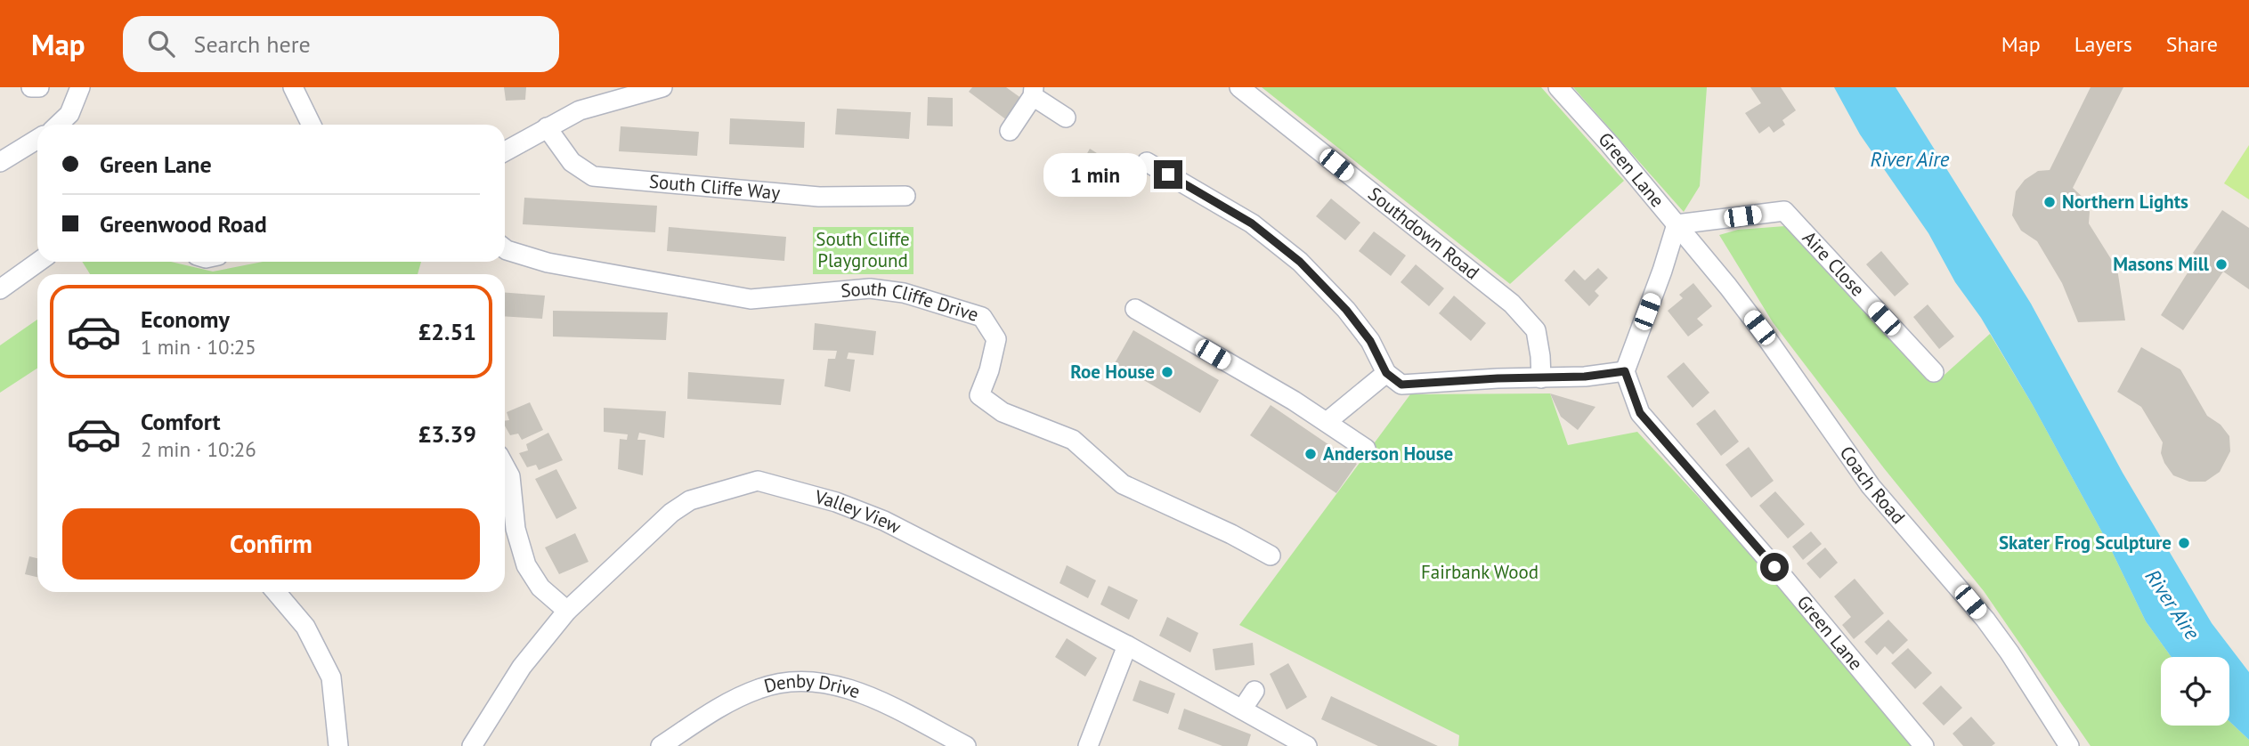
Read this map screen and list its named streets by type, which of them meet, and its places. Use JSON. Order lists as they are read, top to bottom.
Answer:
{
  "streets": {
    "street": [
      "Green Lane",
      "South Cliffe Way",
      "Southdown Road",
      "Aire Close",
      "South Cliffe Drive",
      "Coach Road",
      "Valley View",
      "Denby Drive"
    ]
  },
  "crossings": [
    ["Green Lane", "Aire Close"],
    ["Green Lane", "Coach Road"],
    ["Aire Close", "Coach Road"]
  ],
  "water": ["River Aire"],
  "parks": ["South Cliffe Playground", "Fairbank Wood"],
  "places": [
    "Northern Lights",
    "Masons Mill",
    "Roe House",
    "Anderson House",
    "Skater Frog Sculpture"
  ],
  "page": {
    "header": "Map",
    "search": "Search here",
    "nav": ["Map", "Layers", "Share"],
    "banner": ["Green Lane", "Greenwood Road"],
    "bubble": "1 min",
    "list": [
      {
        "name": "Economy",
        "note": "1 min · 10:25",
        "value": "£2.51"
      },
      {
        "name": "Comfort",
        "note": "2 min · 10:26",
        "value": "£3.39"
      }
    ],
    "buttons": "Confirm"
  }
}
